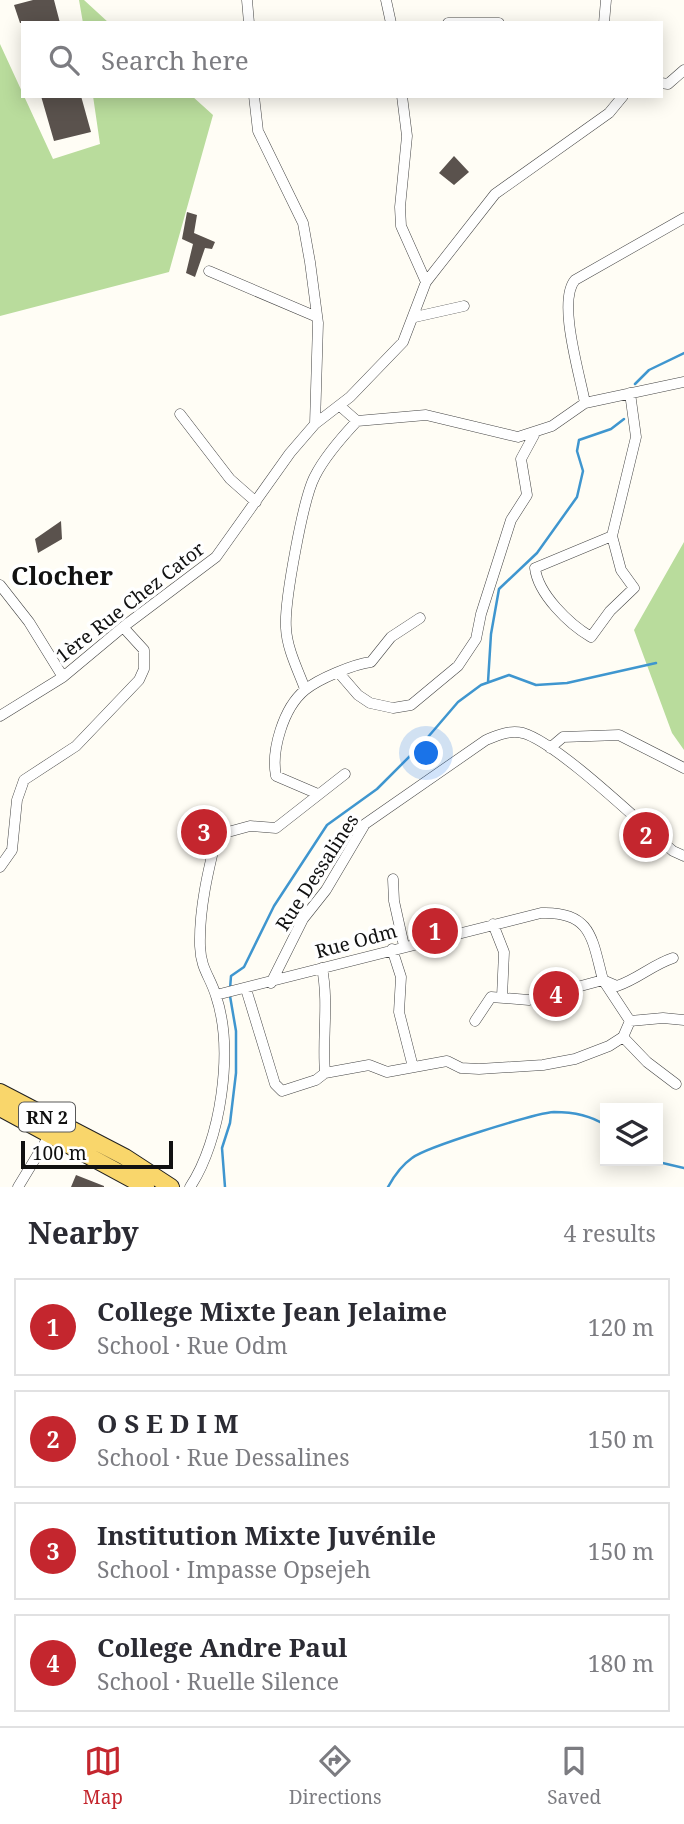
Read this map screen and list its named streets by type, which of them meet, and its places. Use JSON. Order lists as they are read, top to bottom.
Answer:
{
  "streets": {
    "main road": ["RN 2"],
    "street": ["1ère Rue Chez Cator", "Rue Dessalines", "Rue Odm"]
  },
  "crossings": [
    ["Rue Dessalines", "Rue Odm"]
  ],
  "districts": ["Clocher"],
  "scale_bar": "100 m",
  "page": {
    "search": "Search here",
    "pins": [
      "3",
      "2",
      "1",
      "4"
    ],
    "scale": "100 m",
    "heading": ["Nearby", "4 results"],
    "list": [
      {
        "mark": "1",
        "name": "College Mixte Jean Jelaime",
        "note": "School · Rue Odm",
        "value": "120 m"
      },
      {
        "mark": "2",
        "name": "O S E D I M",
        "note": "School · Rue Dessalines",
        "value": "150 m"
      },
      {
        "mark": "3",
        "name": "Institution Mixte Juvénile",
        "note": "School · Impasse Opsejeh",
        "value": "150 m"
      },
      {
        "mark": "4",
        "name": "College Andre Paul",
        "note": "School · Ruelle Silence",
        "value": "180 m"
      }
    ],
    "nav": ["Map", "Directions", "Saved"]
  }
}
